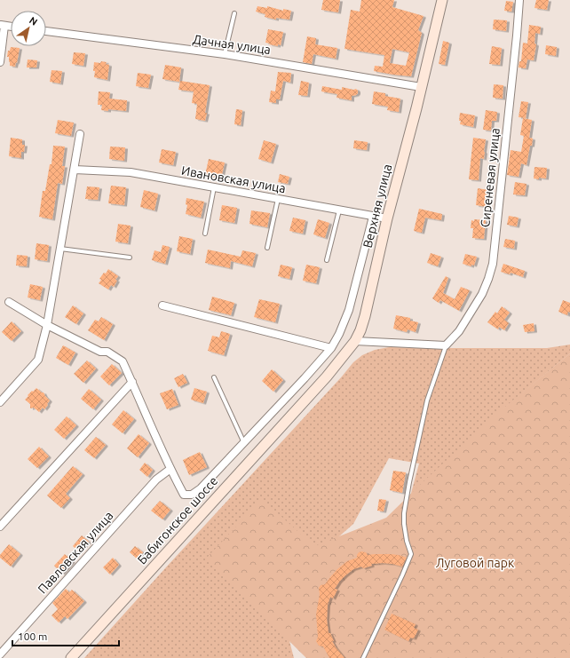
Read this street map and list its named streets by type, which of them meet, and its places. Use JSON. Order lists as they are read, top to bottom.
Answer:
{
  "streets": {
    "street": [
      "Дачная улица",
      "Сиреневая улица",
      "Ивановская улица",
      "Верхняя улица",
      "Бабигонское шоссе",
      "Павловская улица"
    ]
  },
  "crossings": [
    ["Дачная улица", "Верхняя улица"],
    ["Ивановская улица", "Верхняя улица"],
    ["Верхняя улица", "Бабигонское шоссе"]
  ],
  "parks": ["Луговой парк"],
  "scale_bar": "100 m",
  "north": "top right"
}
